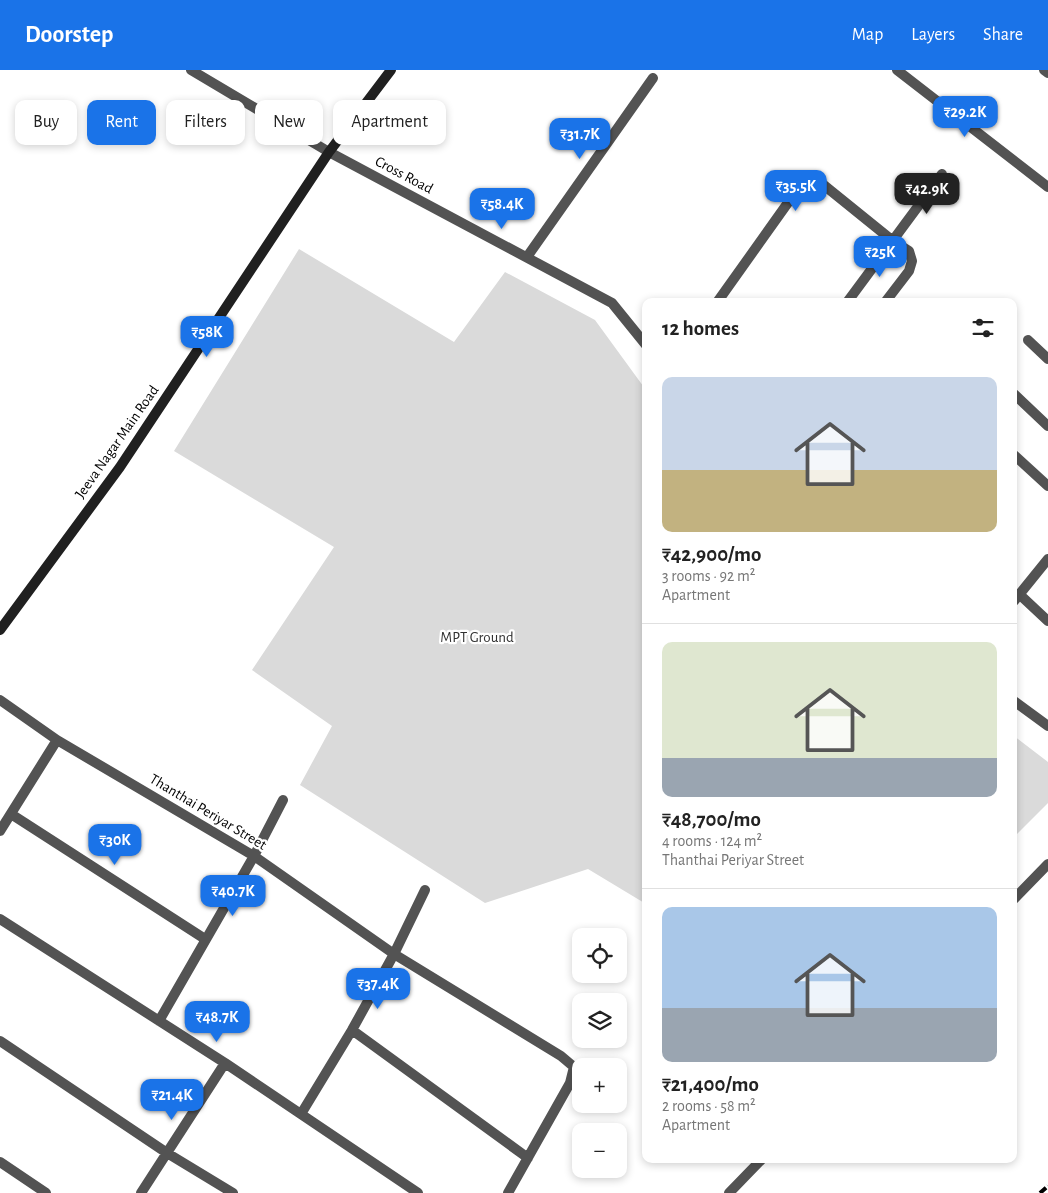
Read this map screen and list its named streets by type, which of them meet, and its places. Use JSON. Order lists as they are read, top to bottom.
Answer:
{
  "streets": {
    "street": ["Cross Road", "Jeeva Nagar Main Road", "Thanthai Periyar Street"]
  },
  "crossings": [
    ["Cross Road", "Jeeva Nagar Main Road"]
  ],
  "parks": ["MPT Ground"],
  "page": {
    "header": "Doorstep",
    "nav": ["Map", "Layers", "Share"],
    "price": [
      "₹29.2K",
      "₹31.7K",
      "₹35.5K",
      "₹42.9K",
      "₹58.4K",
      "₹25K",
      "₹58K",
      "₹30K",
      "₹40.7K",
      "₹37.4K",
      "₹48.7K",
      "₹21.4K"
    ],
    "chip": [
      "Buy",
      "Rent",
      "Filters",
      "New",
      "Apartment"
    ],
    "heading": "12 homes",
    "list": [
      {
        "name": "₹42,900/mo",
        "note": "3 rooms · 92 m² · Apartment"
      },
      {
        "name": "₹48,700/mo",
        "note": "4 rooms · 124 m² · Thanthai Periyar Street"
      },
      {
        "name": "₹21,400/mo",
        "note": "2 rooms · 58 m² · Apartment"
      }
    ],
    "map_buttons": ["+", "−"]
  }
}
